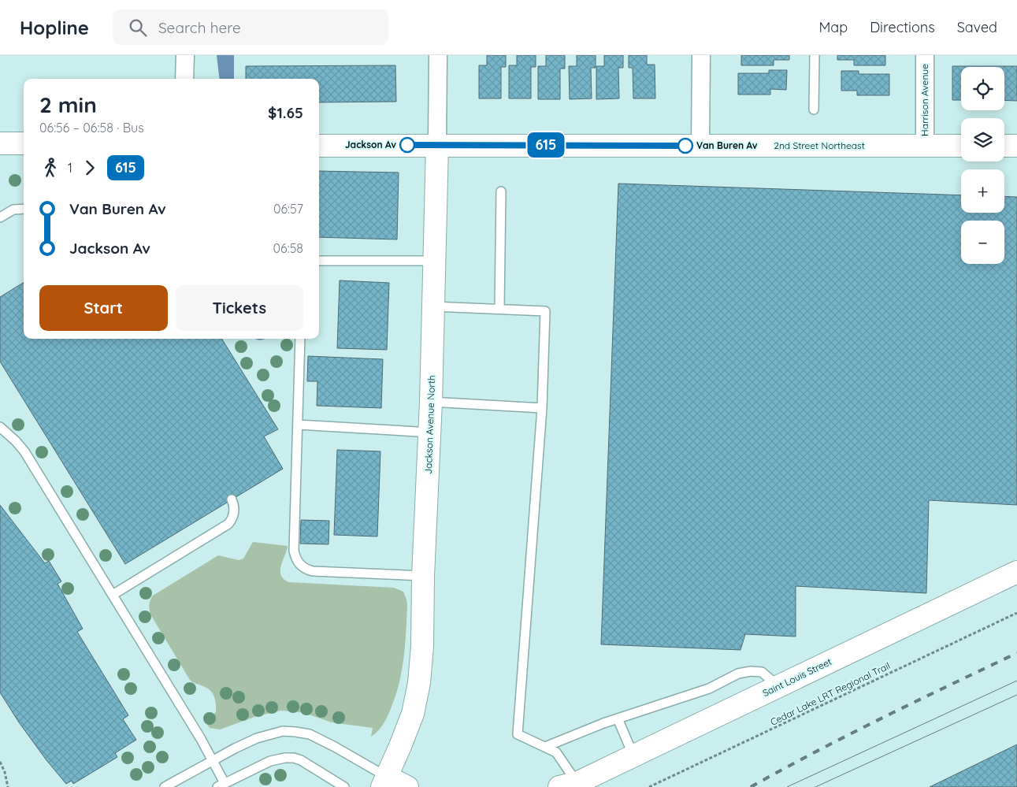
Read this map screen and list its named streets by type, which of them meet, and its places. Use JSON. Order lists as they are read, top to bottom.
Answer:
{
  "streets": {
    "street": [
      "Harrison Avenue",
      "2nd Street Northeast",
      "Jackson Avenue North",
      "Saint Louis Street"
    ],
    "path": ["Cedar Lake LRT Regional Trail"]
  },
  "crossings": [
    ["Harrison Avenue", "2nd Street Northeast"],
    ["2nd Street Northeast", "Jackson Avenue North"]
  ],
  "places": ["Jackson Av", "Van Buren Av"],
  "lines": ["bus line 615"],
  "page": {
    "header": "Hopline",
    "search": "Search here",
    "nav": ["Map", "Directions", "Saved"],
    "on_map": "615",
    "map_buttons": ["+", "−"],
    "heading": ["2 min", "06:56 – 06:58 · Bus", "$1.65"],
    "legs": ["1", "615"],
    "list": [
      {
        "name": "Van Buren Av",
        "value": "06:57"
      },
      {
        "name": "Jackson Av",
        "value": "06:58"
      }
    ],
    "buttons": ["Start", "Tickets"]
  }
}
